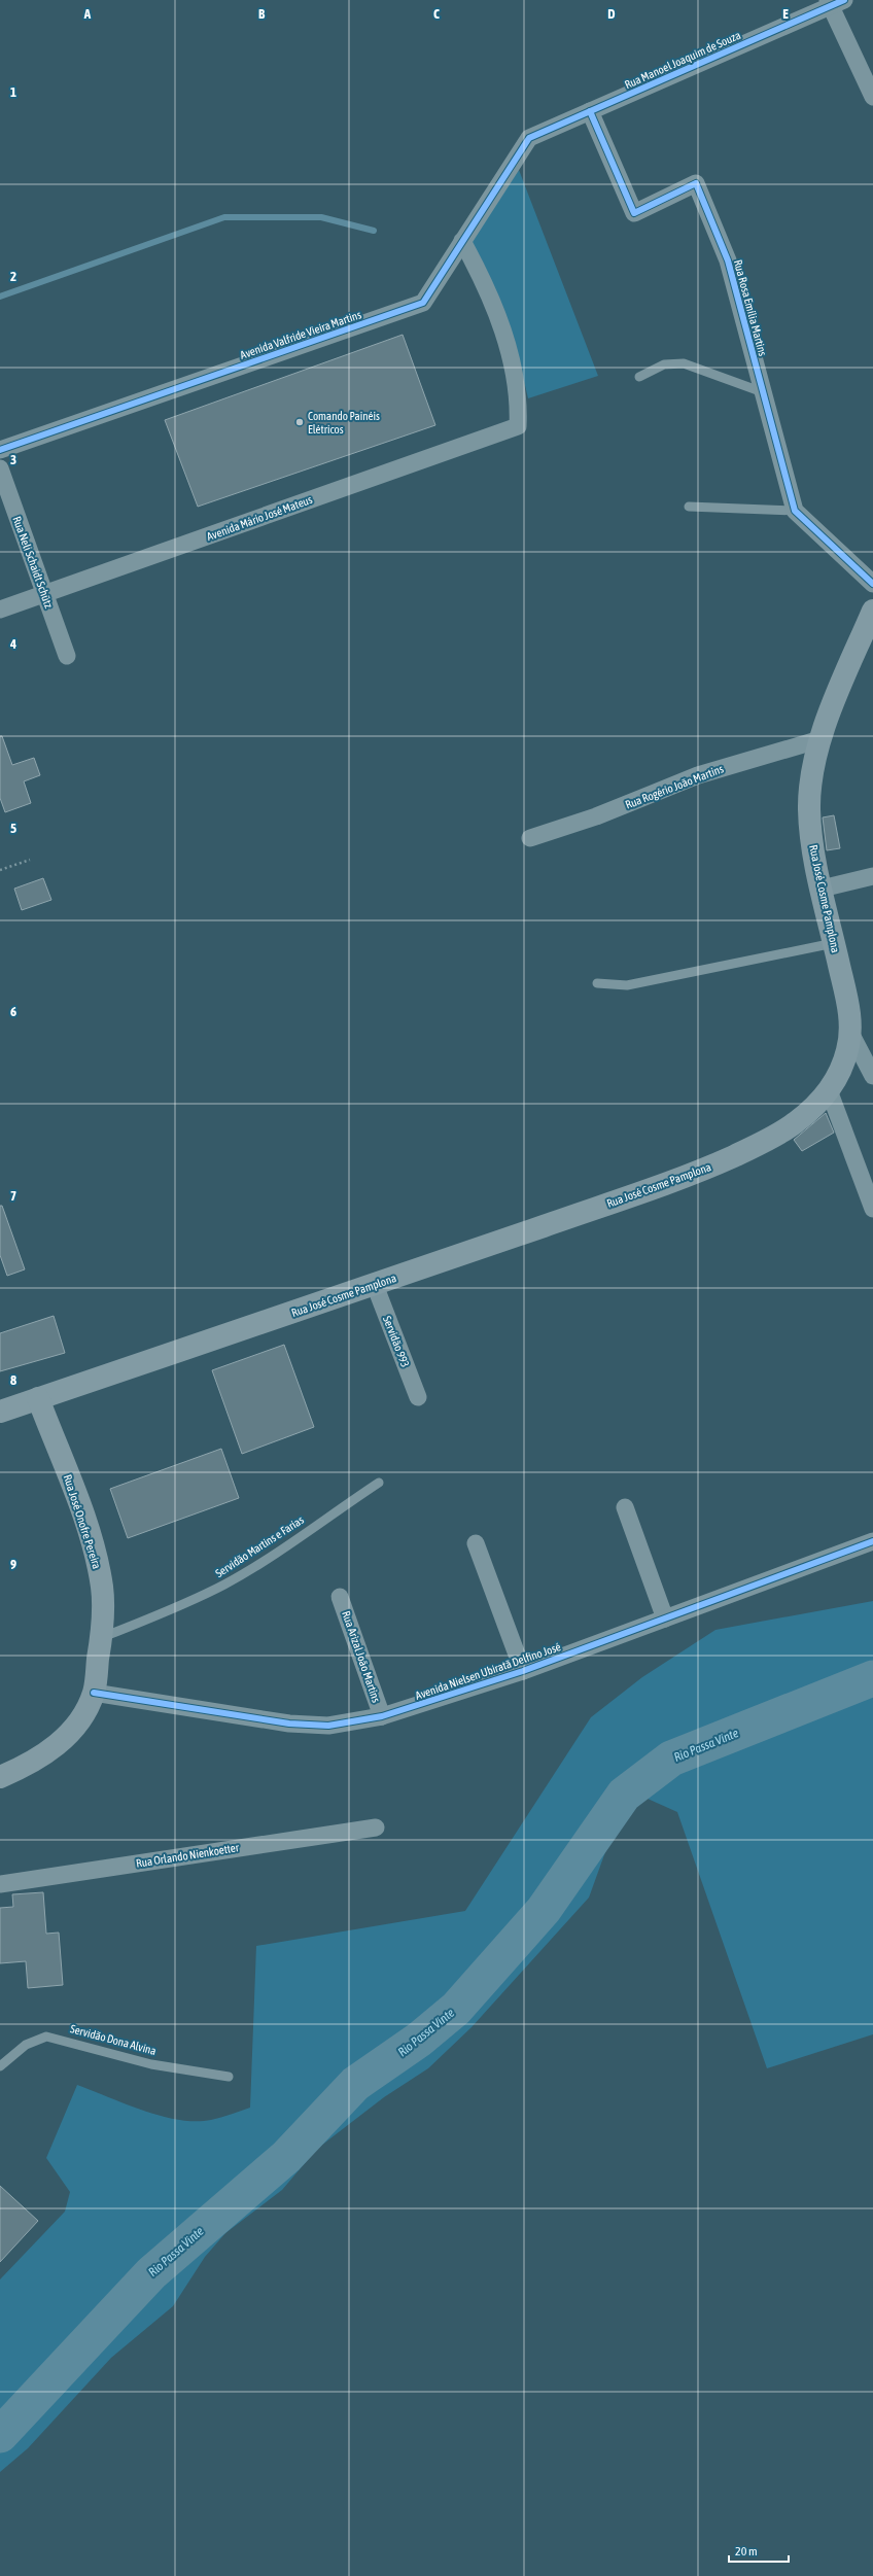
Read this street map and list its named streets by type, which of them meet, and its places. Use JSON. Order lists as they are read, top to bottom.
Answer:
{
  "streets": {
    "main road": ["Rua José Cosme Pamplona", "Rua José Onofre Pereira"],
    "street": [
      "Rua Manoel Joaquim de Souza",
      "Rua Rosa Emília Martins",
      "Avenida Valfride Vieira Martins",
      "Avenida Mário José Mateus",
      "Rua Neli Schaidt Schütz",
      "Rua Rogério João Martins",
      "Servidão 993",
      "Rua Arizal João Martins",
      "Avenida Nielsen Ubiratã Delfino José",
      "Rua Orlando Nienkoetter"
    ],
    "lane": ["Servidão Martins e Farias", "Servidão Dona Alvina"]
  },
  "crossings": [
    ["Rua Manoel Joaquim de Souza", "Rua Rosa Emília Martins"],
    ["Rua Manoel Joaquim de Souza", "Avenida Valfride Vieira Martins"],
    ["Avenida Valfride Vieira Martins", "Avenida Mário José Mateus"],
    ["Avenida Mário José Mateus", "Rua Neli Schaidt Schütz"],
    ["Rua Rogério João Martins", "Rua José Cosme Pamplona"],
    ["Rua José Cosme Pamplona", "Servidão 993"],
    ["Rua José Cosme Pamplona", "Rua José Onofre Pereira"],
    ["Rua José Onofre Pereira", "Servidão Martins e Farias"],
    ["Rua José Onofre Pereira", "Avenida Nielsen Ubiratã Delfino José"],
    ["Rua Arizal João Martins", "Avenida Nielsen Ubiratã Delfino José"]
  ],
  "water": ["Rio Passa Vinte"],
  "places": ["Comando Painéis Elétricos"],
  "scale_bar": "20 m",
  "grid": {
    "columns": [
      "A",
      "B",
      "C",
      "D",
      "E"
    ],
    "rows": [
      "1",
      "2",
      "3",
      "4",
      "5",
      "6",
      "7",
      "8",
      "9"
    ]
  }
}
